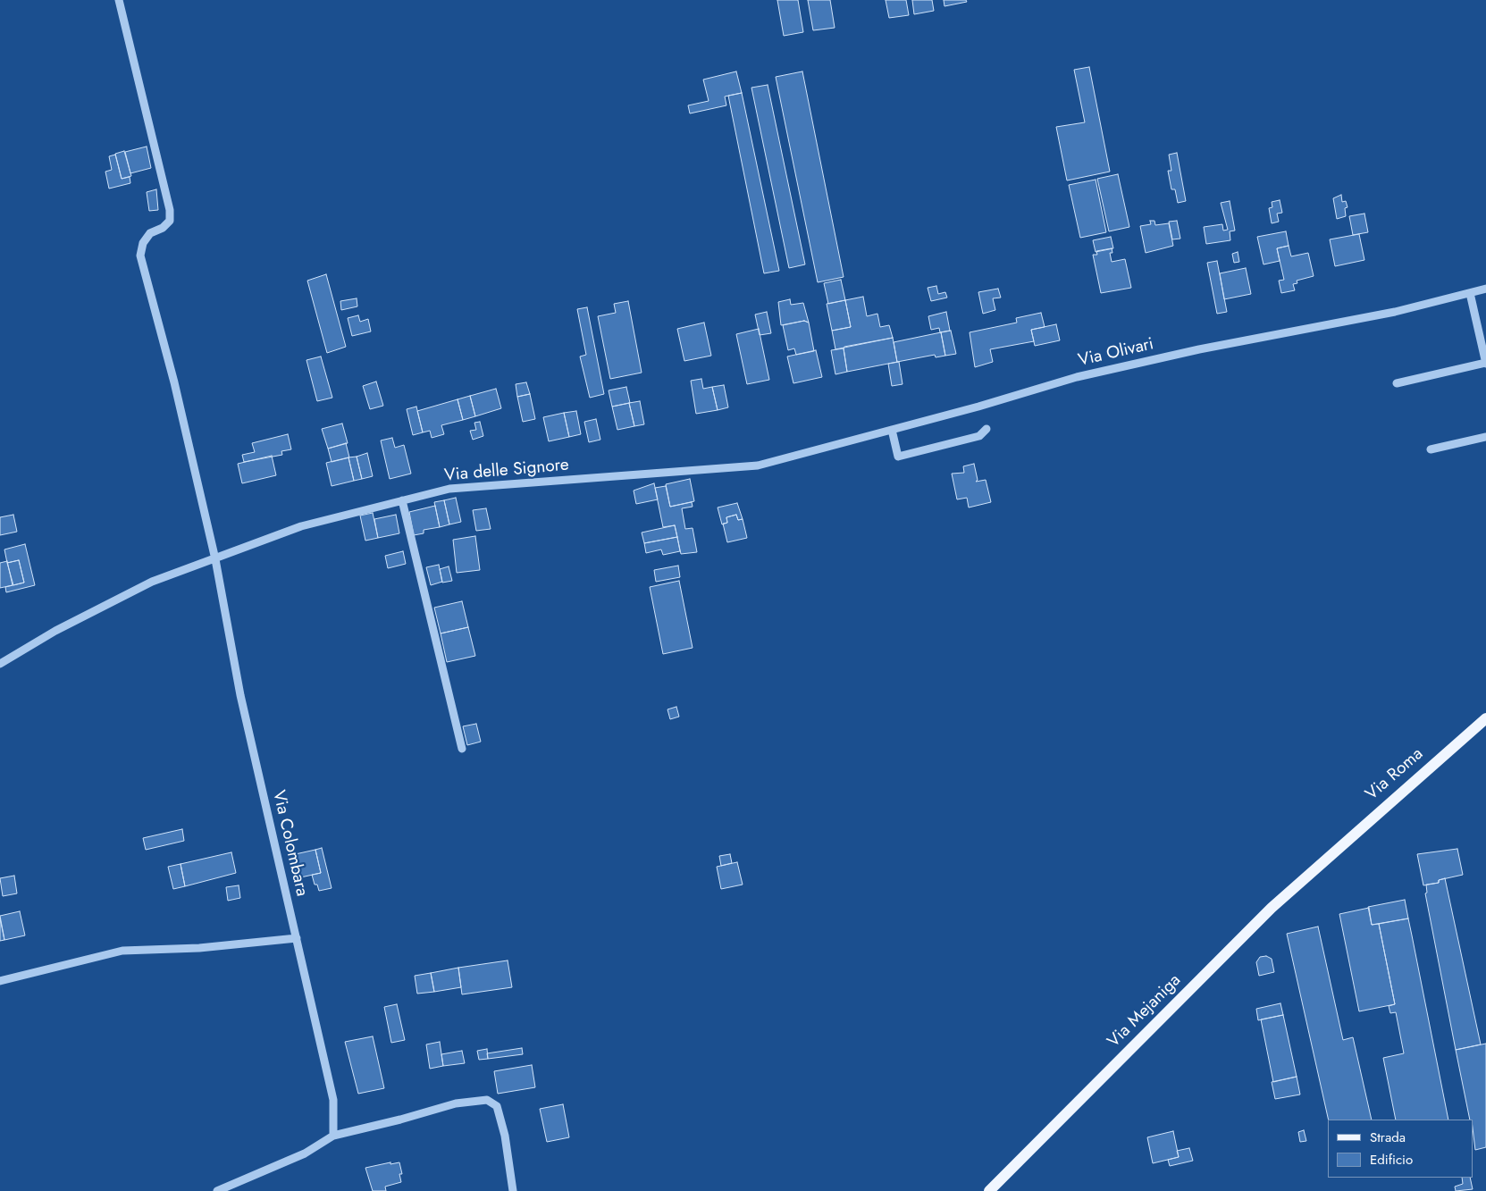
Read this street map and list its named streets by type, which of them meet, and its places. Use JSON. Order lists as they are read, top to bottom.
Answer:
{
  "streets": {
    "main road": ["Via Roma", "Via Mejaniga"],
    "street": ["Via Olivari", "Via delle Signore", "Via Colombara"]
  },
  "crossings": [
    ["Via Olivari", "Via delle Signore"],
    ["Via delle Signore", "Via Colombara"],
    ["Via Roma", "Via Mejaniga"]
  ],
  "legend": ["Strada", "Edificio"]
}
